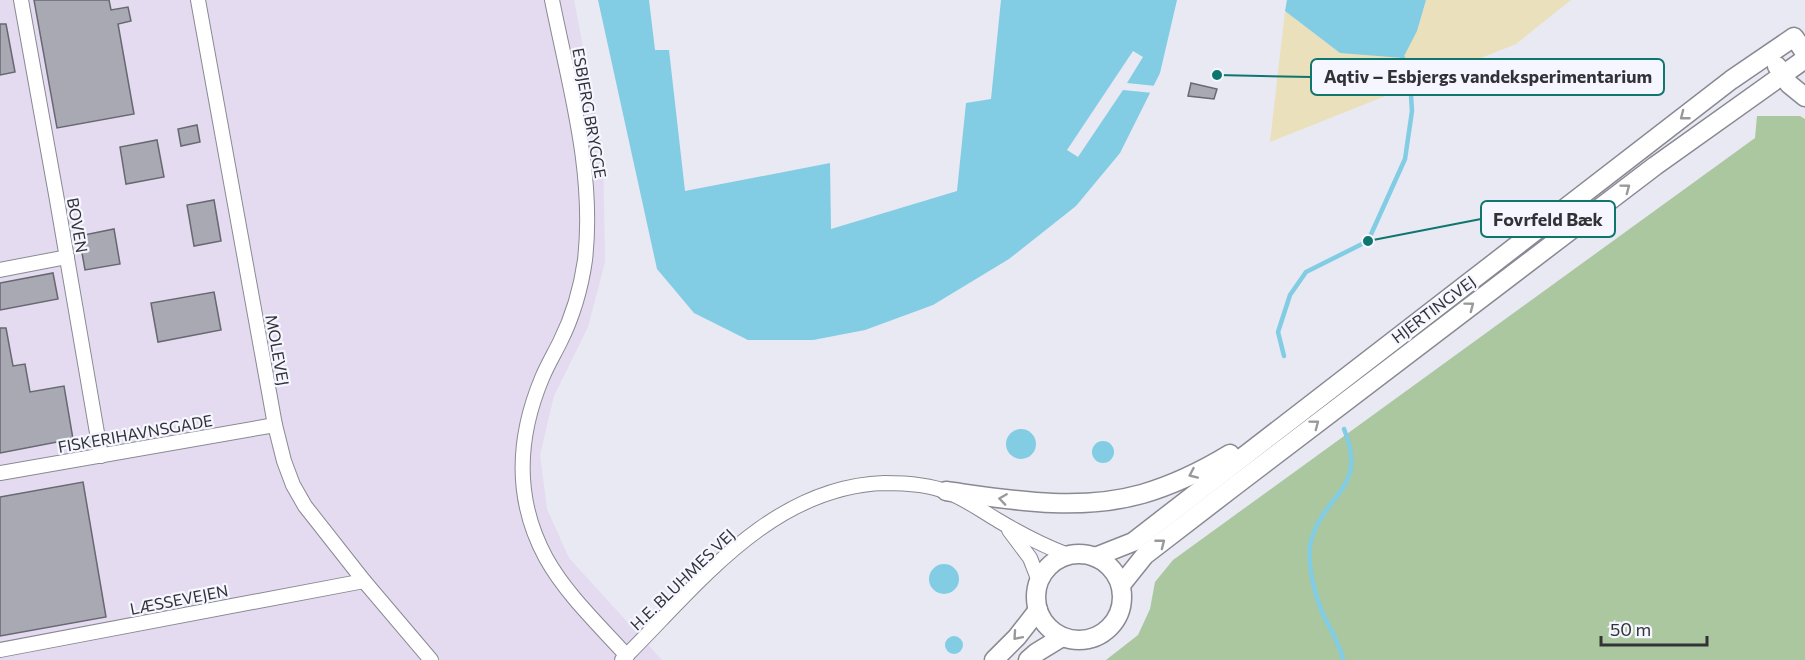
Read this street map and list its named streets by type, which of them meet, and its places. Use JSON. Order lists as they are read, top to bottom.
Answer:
{
  "streets": {
    "main road": ["HJERTINGVEJ"],
    "street": [
      "ESBJERG BRYGGE",
      "BOVEN",
      "MOLEVEJ",
      "FISKERIHAVNSGADE",
      "H.E. BLUHMES VEJ",
      "LÆSSEVEJEN"
    ]
  },
  "crossings": [
    ["ESBJERG BRYGGE", "H.E. BLUHMES VEJ"],
    ["BOVEN", "FISKERIHAVNSGADE"],
    ["HJERTINGVEJ", "H.E. BLUHMES VEJ"],
    ["MOLEVEJ", "FISKERIHAVNSGADE"],
    ["MOLEVEJ", "LÆSSEVEJEN"]
  ],
  "places": ["Aqtiv – Esbjergs vandeksperimentarium", "Fovrfeld Bæk"],
  "scale_bar": "50 m"
}
